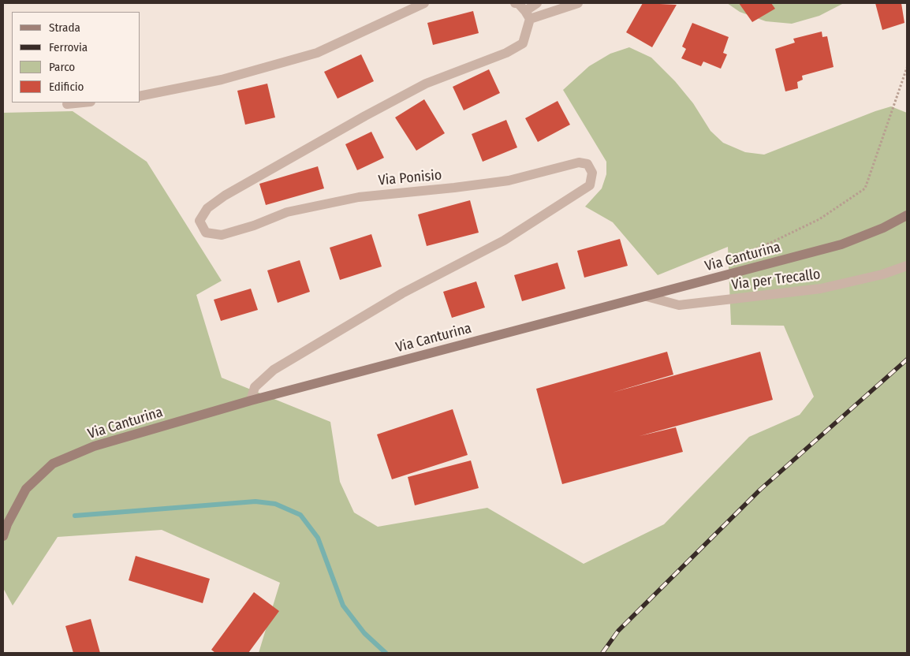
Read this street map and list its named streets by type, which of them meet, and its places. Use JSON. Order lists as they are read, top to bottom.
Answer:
{
  "streets": {
    "main road": ["Via Canturina"],
    "street": ["Via Ponisio", "Via per Trecallo"]
  },
  "crossings": [
    ["Via Ponisio", "Via Canturina"],
    ["Via Canturina", "Via per Trecallo"]
  ],
  "legend": [
    "Strada",
    "Ferrovia",
    "Parco",
    "Edificio"
  ]
}
